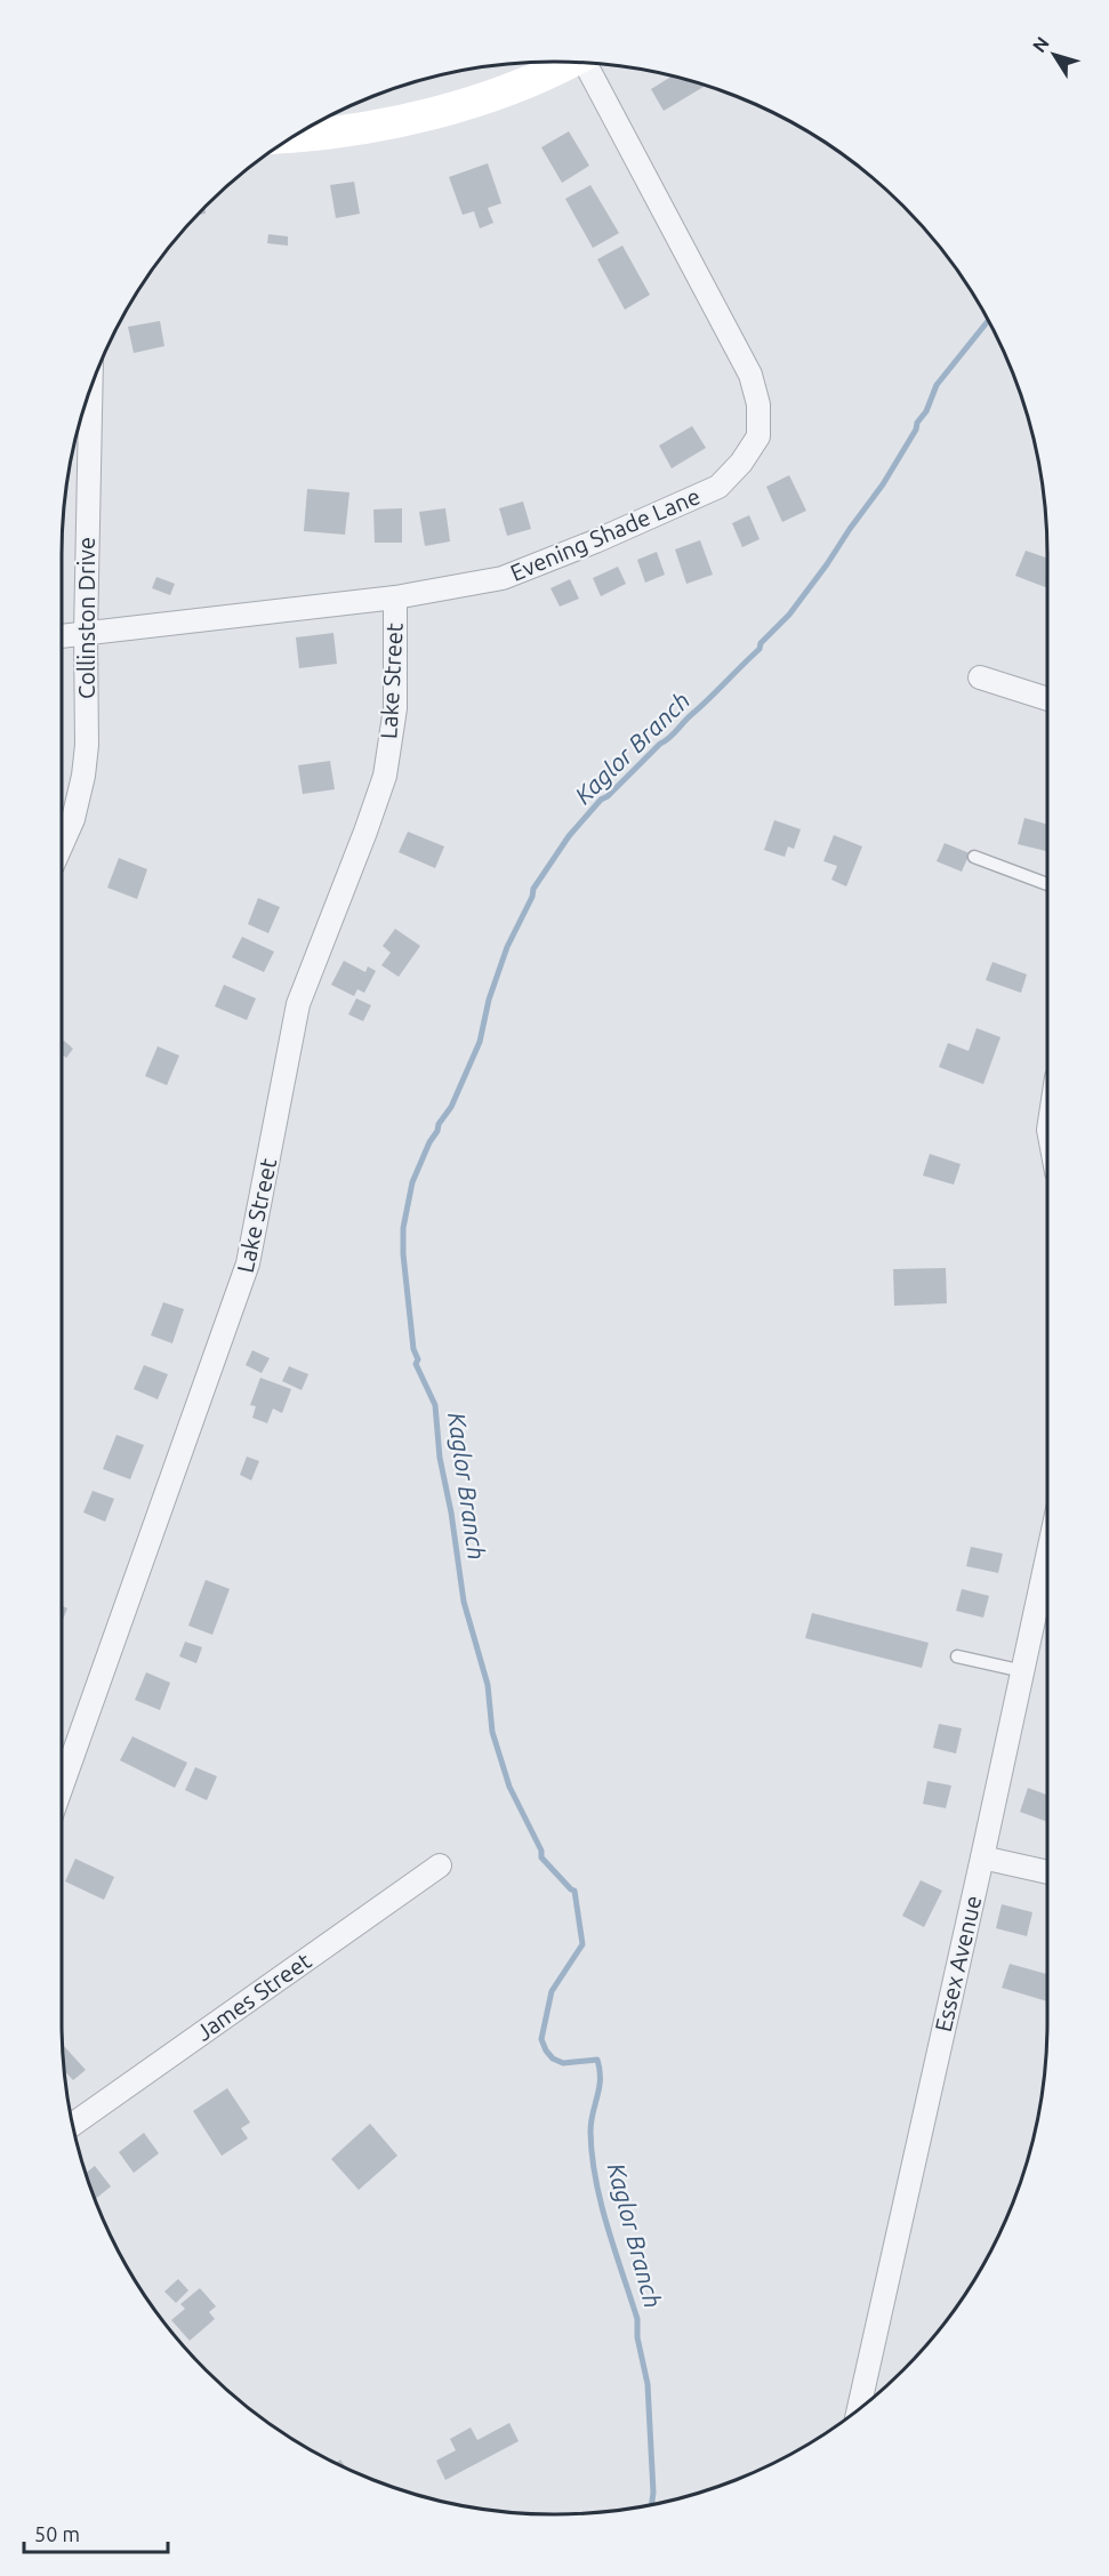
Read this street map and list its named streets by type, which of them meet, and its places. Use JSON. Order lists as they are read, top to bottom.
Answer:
{
  "streets": {
    "street": [
      "Evening Shade Lane",
      "Collinston Drive",
      "Lake Street",
      "Essex Avenue",
      "James Street"
    ]
  },
  "crossings": [
    ["Evening Shade Lane", "Collinston Drive"],
    ["Evening Shade Lane", "Lake Street"]
  ],
  "water": ["Kaglor Branch"],
  "scale_bar": "50 m",
  "north": "top left"
}
